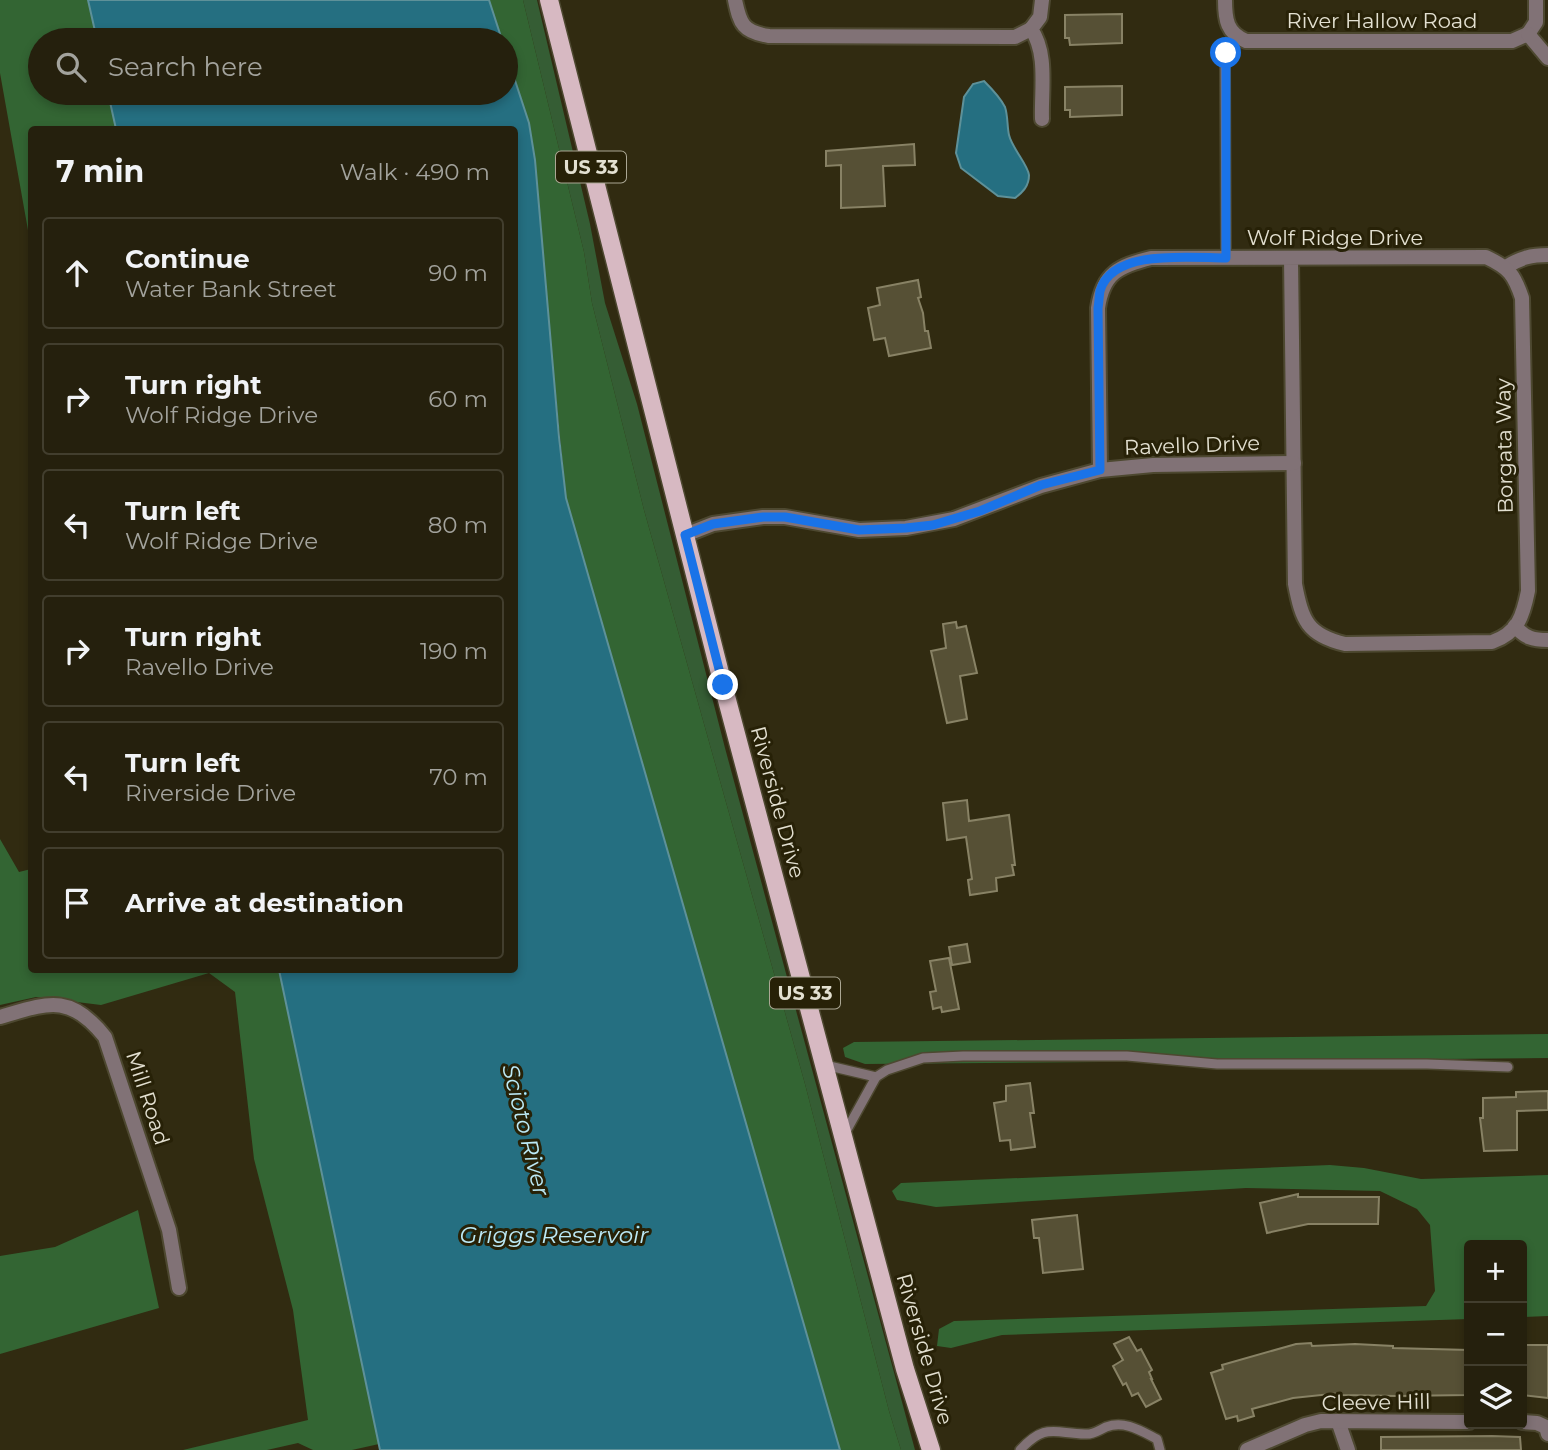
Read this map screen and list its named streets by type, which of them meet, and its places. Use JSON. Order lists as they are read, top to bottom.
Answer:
{
  "streets": {
    "main road": ["US 33", "Riverside Drive"],
    "street": [
      "River Hallow Road",
      "Wolf Ridge Drive",
      "Ravello Drive",
      "Borgata Way",
      "Mill Road",
      "Cleeve Hill"
    ]
  },
  "crossings": [
    ["Wolf Ridge Drive", "Ravello Drive"],
    ["Wolf Ridge Drive", "Borgata Way"],
    ["Ravello Drive", "Riverside Drive"]
  ],
  "water": ["Scioto River", "Griggs Reservoir"],
  "page": {
    "search": "Search here",
    "heading": ["7 min", "Walk · 490 m"],
    "list": [
      ["Continue", "Water Bank Street", "90 m"],
      ["Turn right", "Wolf Ridge Drive", "60 m"],
      ["Turn left", "Wolf Ridge Drive", "80 m"],
      ["Turn right", "Ravello Drive", "190 m"],
      ["Turn left", "Riverside Drive", "70 m"],
      "Arrive at destination"
    ],
    "map_buttons": ["+", "−"]
  }
}
